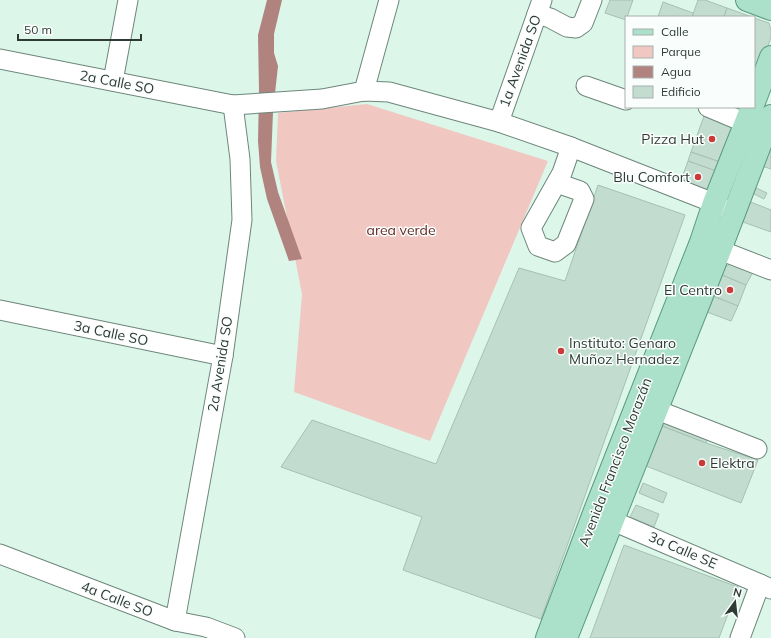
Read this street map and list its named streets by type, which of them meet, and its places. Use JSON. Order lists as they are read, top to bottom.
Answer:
{
  "streets": {
    "main road": ["Avenida Francisco Morazán"],
    "street": [
      "1a Avenida SO",
      "2a Calle SO",
      "3a Calle SO",
      "2a Avenida SO",
      "3a Calle SE",
      "4a Calle SO"
    ]
  },
  "crossings": [
    ["1a Avenida SO", "2a Calle SO"],
    ["2a Calle SO", "2a Avenida SO"],
    ["2a Calle SO", "Avenida Francisco Morazán"],
    ["3a Calle SO", "2a Avenida SO"],
    ["2a Avenida SO", "4a Calle SO"],
    ["Avenida Francisco Morazán", "3a Calle SE"]
  ],
  "parks": ["area verde"],
  "places": [
    "Pizza Hut",
    "Blu Comfort",
    "El Centro",
    "Instituto: Genaro Muñoz Hernadez",
    "Elektra"
  ],
  "legend": [
    "Calle",
    "Parque",
    "Agua",
    "Edificio"
  ],
  "scale_bar": "50 m",
  "north": "top"
}
